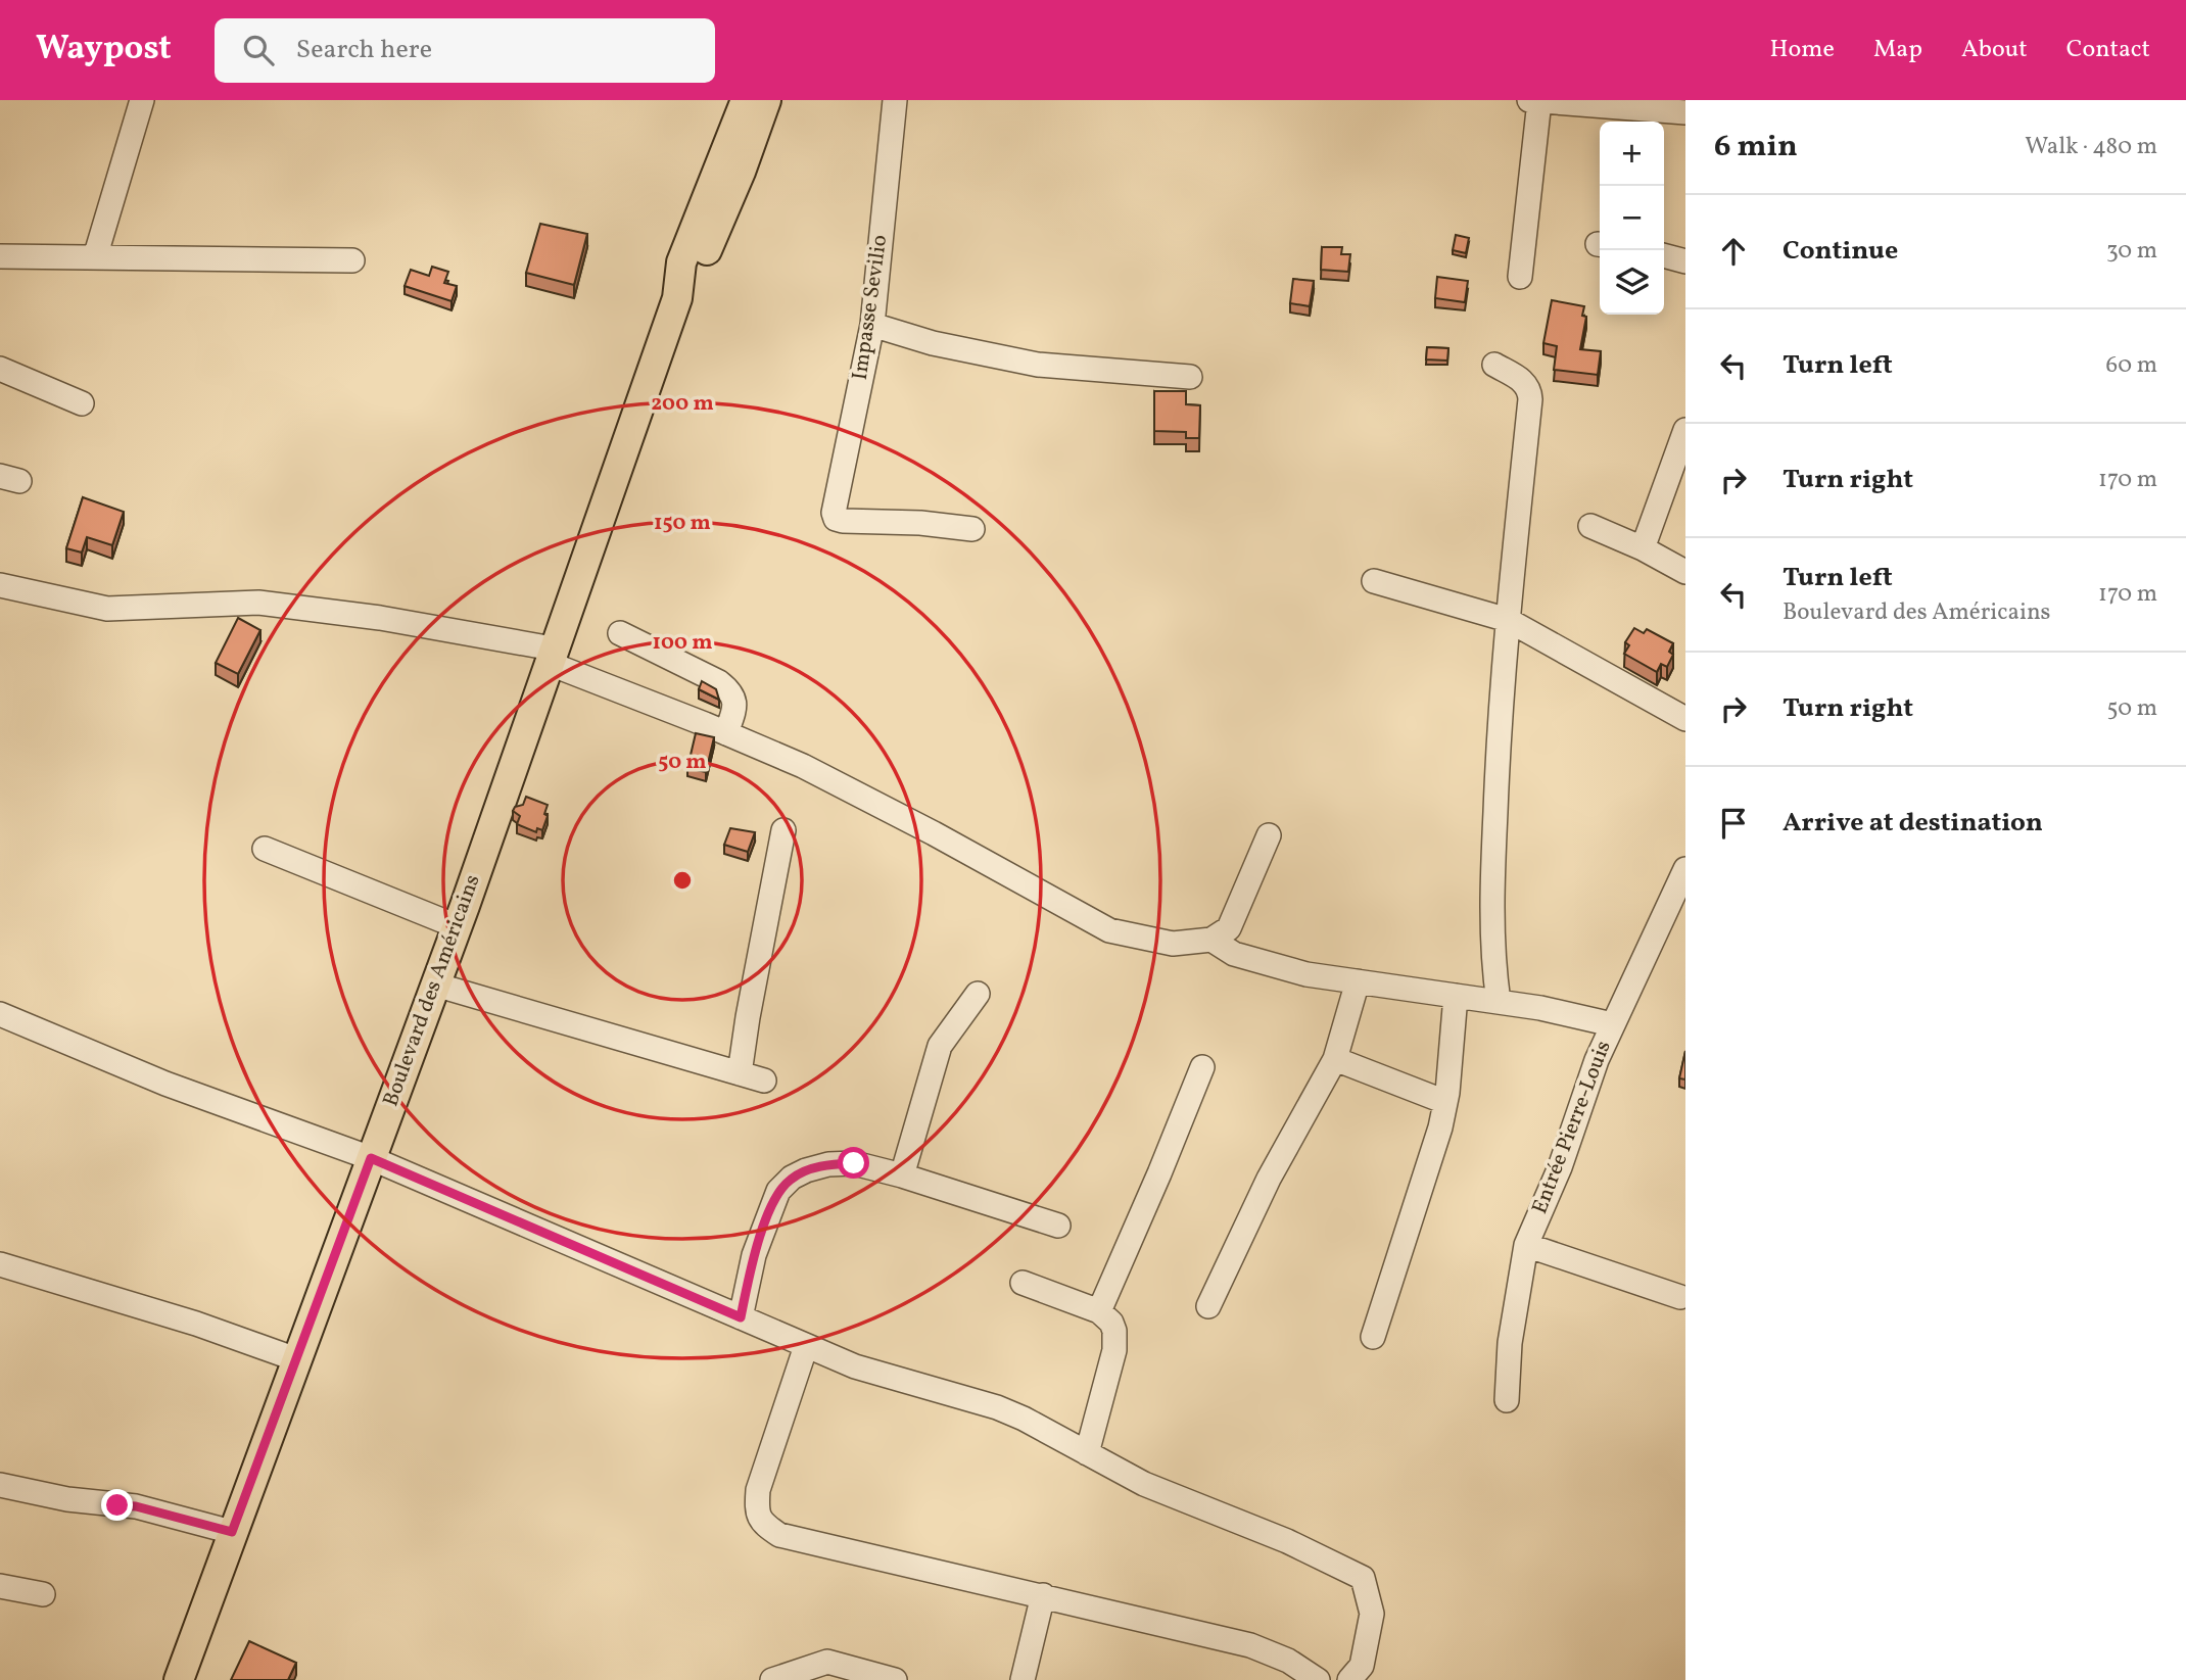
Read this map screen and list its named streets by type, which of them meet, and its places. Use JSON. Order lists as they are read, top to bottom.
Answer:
{
  "streets": {
    "main road": ["Boulevard des Américains"],
    "street": ["Impasse Sevilio", "Entrée Pierre-Louis"]
  },
  "page": {
    "header": "Waypost",
    "search": "Search here",
    "nav": [
      "Home",
      "Map",
      "About",
      "Contact"
    ],
    "heading": ["6 min", "Walk · 480 m"],
    "map_buttons": ["+", "−"],
    "list": [
      ["Continue", "30 m"],
      ["Turn left", "60 m"],
      ["Turn right", "170 m"],
      ["Turn left", "Boulevard des Américains", "170 m"],
      ["Turn right", "50 m"],
      "Arrive at destination"
    ]
  },
  "rings": [
    "200 m",
    "150 m",
    "100 m",
    "50 m"
  ]
}
